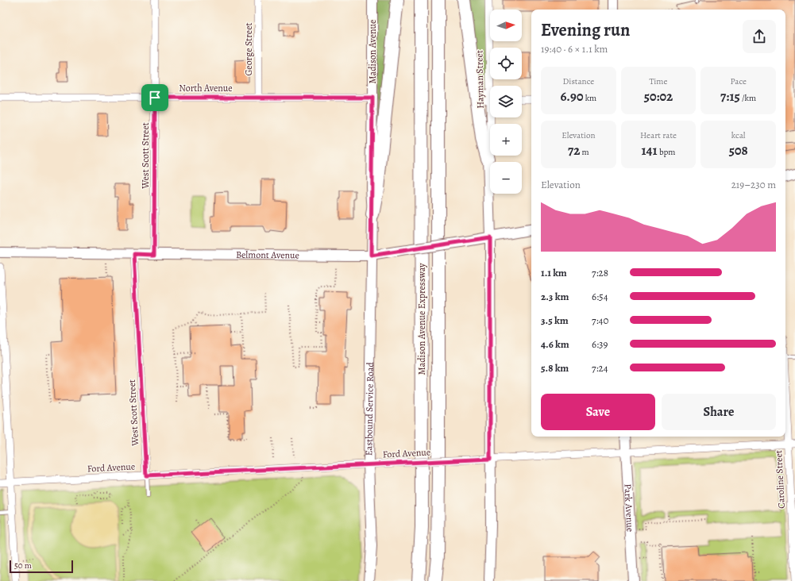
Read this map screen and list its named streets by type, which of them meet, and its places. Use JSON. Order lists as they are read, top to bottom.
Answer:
{
  "streets": {
    "highway": ["Madison Avenue Expressway"],
    "main road": [
      "Madison Avenue",
      "Belmont Avenue",
      "Eastbound Service Road",
      "Park Avenue"
    ],
    "street": [
      "George Street",
      "Hayman Street",
      "North Avenue",
      "West Scott Street",
      "Ford Avenue",
      "Caroline Street"
    ]
  },
  "crossings": [
    ["George Street", "North Avenue"],
    ["Madison Avenue", "North Avenue"],
    ["Madison Avenue", "Belmont Avenue"],
    ["Madison Avenue", "Eastbound Service Road"],
    ["North Avenue", "West Scott Street"],
    ["West Scott Street", "Belmont Avenue"],
    ["West Scott Street", "Ford Avenue"],
    ["Belmont Avenue", "Eastbound Service Road"],
    ["Eastbound Service Road", "Ford Avenue"],
    ["Ford Avenue", "Caroline Street"],
    ["Ford Avenue", "Park Avenue"]
  ],
  "scale_bar": "50 m",
  "north": "right",
  "page": {
    "map_buttons": ["+", "−"],
    "heading": ["Evening run", "19:40 · 6 × 1.1 km"],
    "stats": [
      ["Distance", "6.90 km"],
      ["Time", "50:02"],
      ["Pace", "7:15 /km"],
      ["Elevation", "72 m"],
      ["Heart rate", "141 bpm"],
      ["kcal", "508"]
    ],
    "chart": ["Elevation", "219–230 m"],
    "list": [
      {
        "name": "1.1 km",
        "note": "7:28"
      },
      {
        "name": "2.3 km",
        "note": "6:54"
      },
      {
        "name": "3.5 km",
        "note": "7:40"
      },
      {
        "name": "4.6 km",
        "note": "6:39"
      },
      {
        "name": "5.8 km",
        "note": "7:24"
      }
    ],
    "buttons": ["Save", "Share"],
    "scale": "50 m"
  }
}
